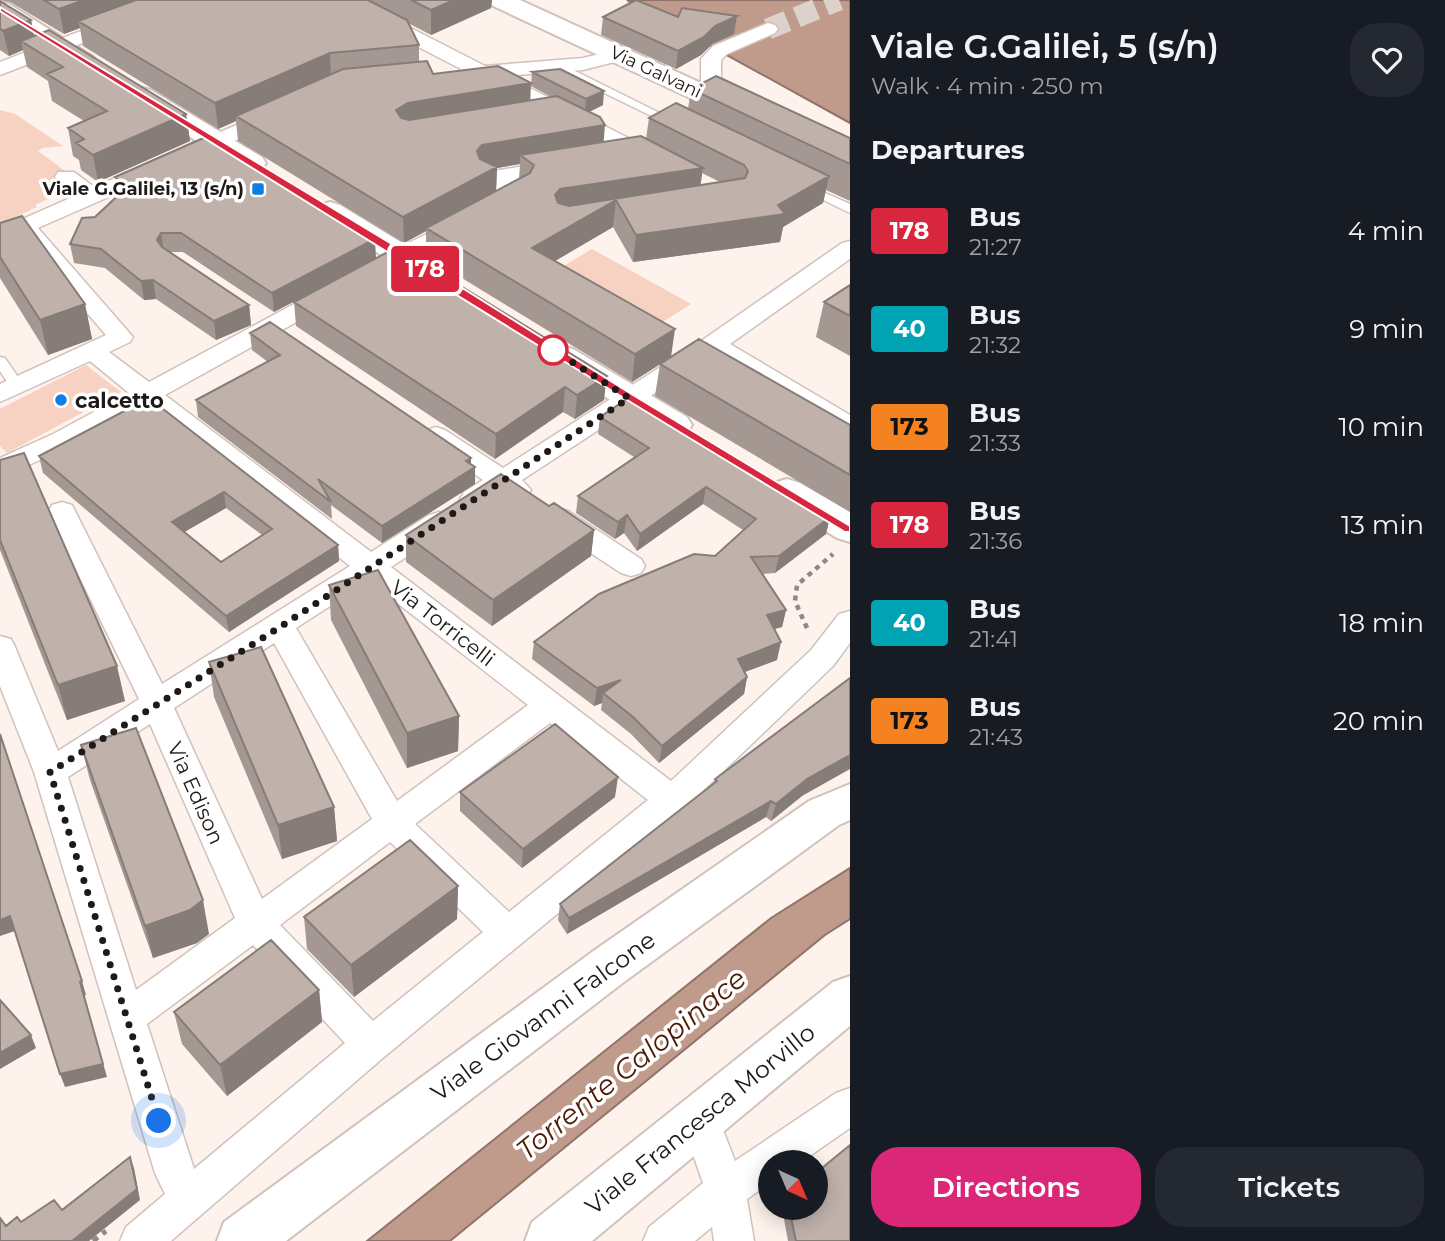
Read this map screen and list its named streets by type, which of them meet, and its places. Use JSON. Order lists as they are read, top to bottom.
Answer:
{
  "streets": {
    "street": [
      "Via Galvani",
      "Via Torricelli",
      "Via Edison",
      "Viale Giovanni Falcone",
      "Viale Francesca Morvillo"
    ]
  },
  "water": ["Torrente Calopinace"],
  "places": {
    "transit": ["Viale G.Galilei, 13 (s/n)"],
    "other": ["calcetto"]
  },
  "lines": ["bus line 178"],
  "north": "bottom right",
  "page": {
    "on_map": "178",
    "heading": [
      ["Viale G.Galilei, 5 (s/n)", "Walk · 4 min · 250 m"],
      "Departures"
    ],
    "list": [
      {
        "mark": "178",
        "name": "Bus",
        "note": "21:27",
        "value": "4 min"
      },
      {
        "mark": "40",
        "name": "Bus",
        "note": "21:32",
        "value": "9 min"
      },
      {
        "mark": "173",
        "name": "Bus",
        "note": "21:33",
        "value": "10 min"
      },
      {
        "mark": "178",
        "name": "Bus",
        "note": "21:36",
        "value": "13 min"
      },
      {
        "mark": "40",
        "name": "Bus",
        "note": "21:41",
        "value": "18 min"
      },
      {
        "mark": "173",
        "name": "Bus",
        "note": "21:43",
        "value": "20 min"
      }
    ],
    "buttons": ["Directions", "Tickets"]
  }
}
